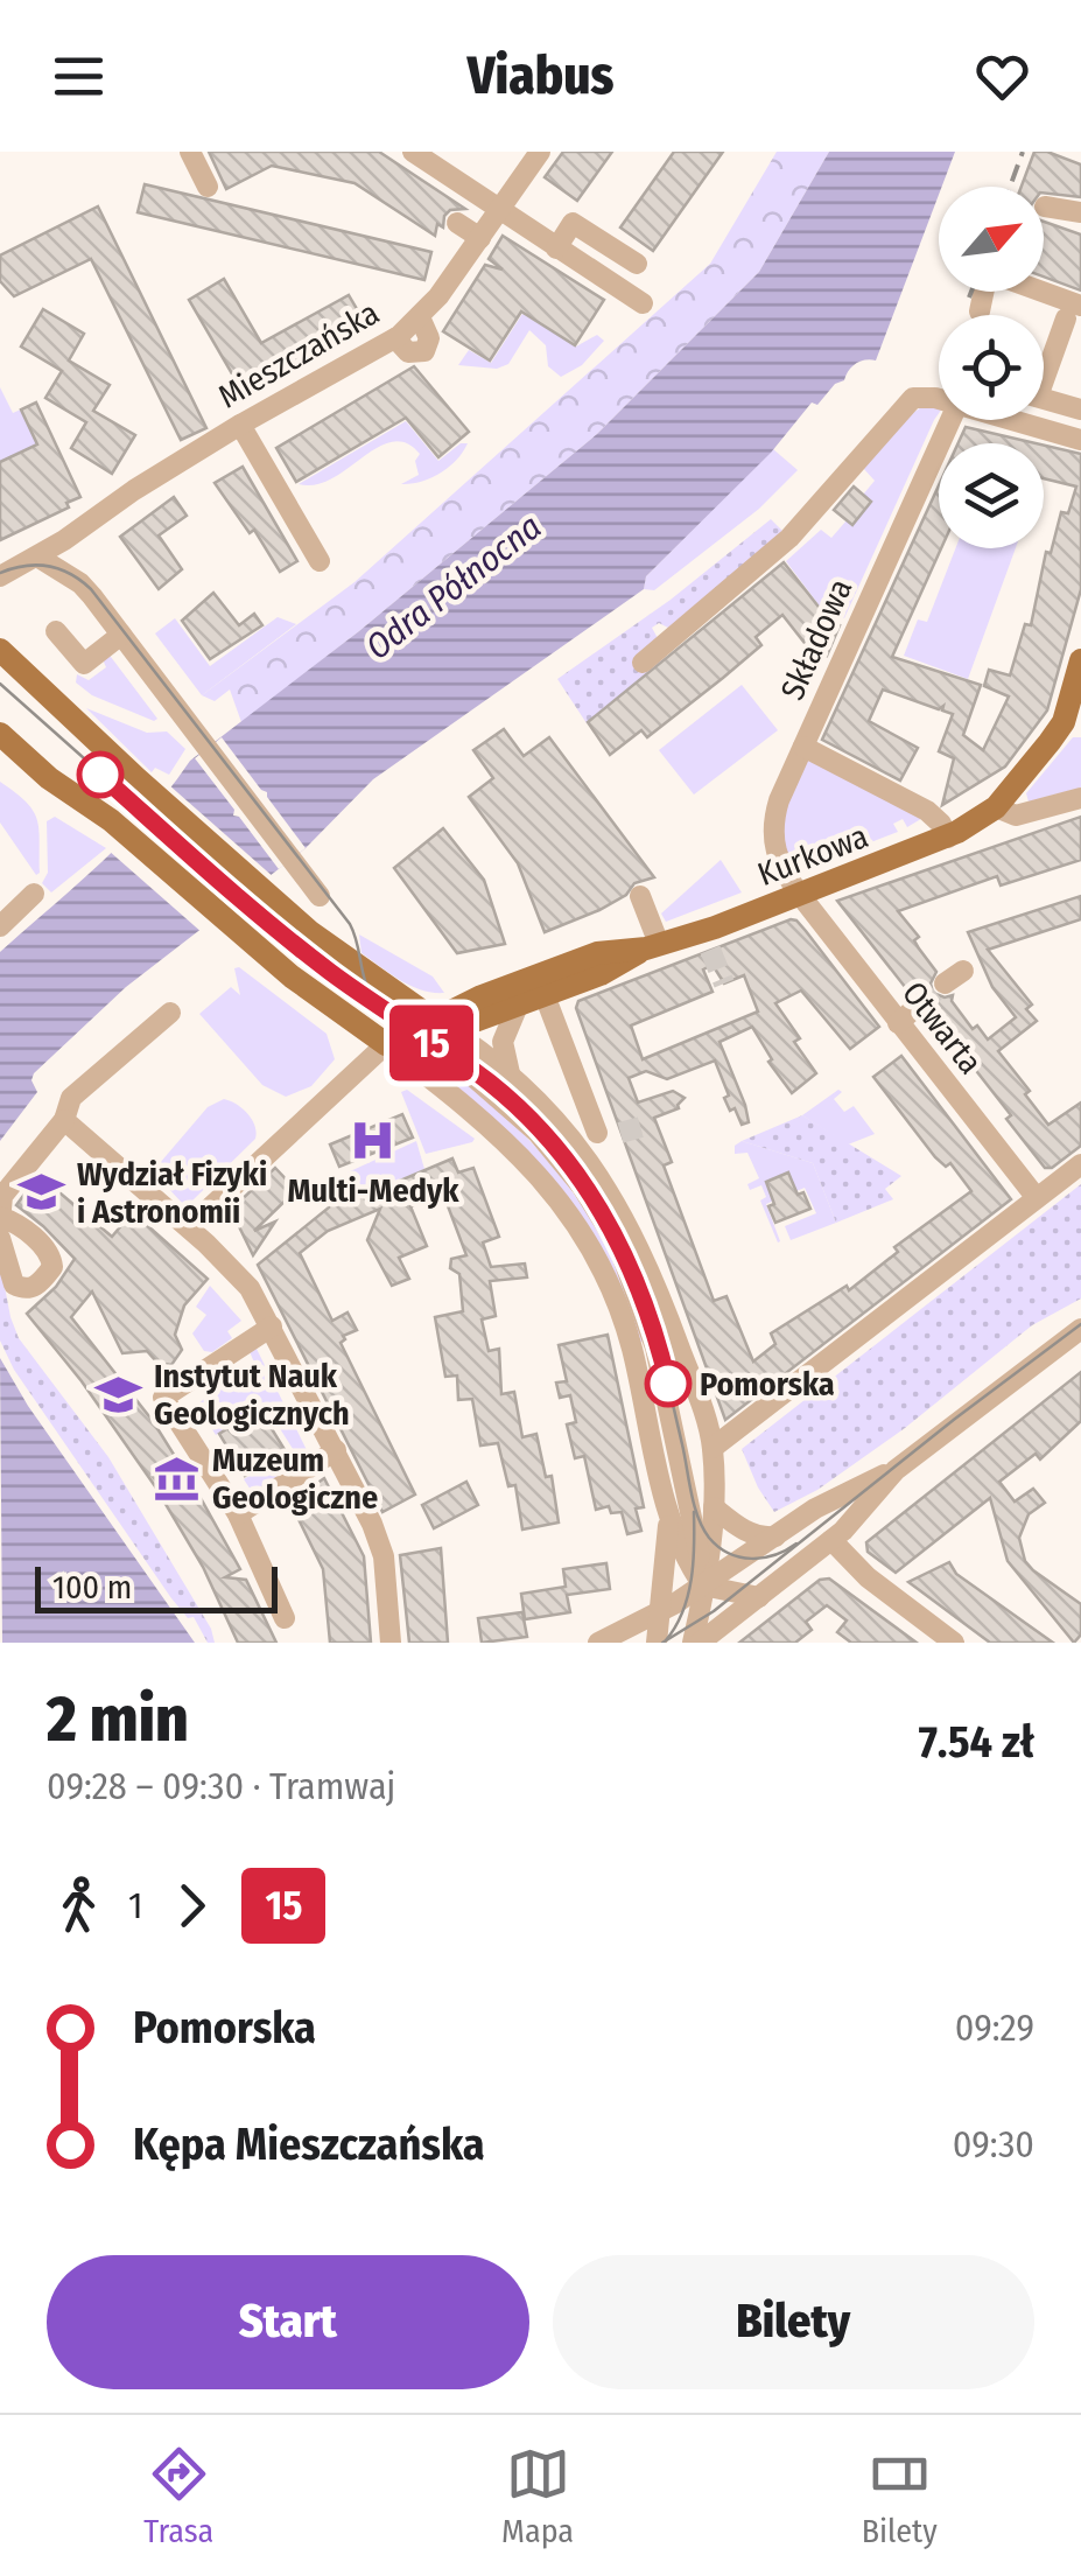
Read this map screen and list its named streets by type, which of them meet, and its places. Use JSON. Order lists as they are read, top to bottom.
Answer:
{
  "streets": {
    "main road": ["Kurkowa"],
    "street": ["Mieszczańska", "Składowa", "Otwarta"]
  },
  "crossings": [
    ["Składowa", "Kurkowa"],
    ["Składowa", "Otwarta"],
    ["Kurkowa", "Otwarta"]
  ],
  "water": ["Odra Północna"],
  "places": {
    "hospital": ["Multi-Medyk"],
    "school or university": ["Wydział Fizyki i Astronomii", "Instytut Nauk Geologicznych"],
    "other": ["Pomorska"],
    "museum": ["Muzeum Geologiczne"]
  },
  "lines": ["tram line 15"],
  "scale_bar": "100 m",
  "north": "top right",
  "page": {
    "header": "Viabus",
    "on_map": "15",
    "scale": "100 m",
    "heading": ["2 min", "09:28 – 09:30 · Tramwaj", "7.54 zł"],
    "legs": ["1", "15"],
    "list": [
      {
        "name": "Pomorska",
        "value": "09:29"
      },
      {
        "name": "Kępa Mieszczańska",
        "value": "09:30"
      }
    ],
    "buttons": ["Start", "Bilety"],
    "tabs": ["Trasa", "Mapa", "Bilety"]
  }
}
